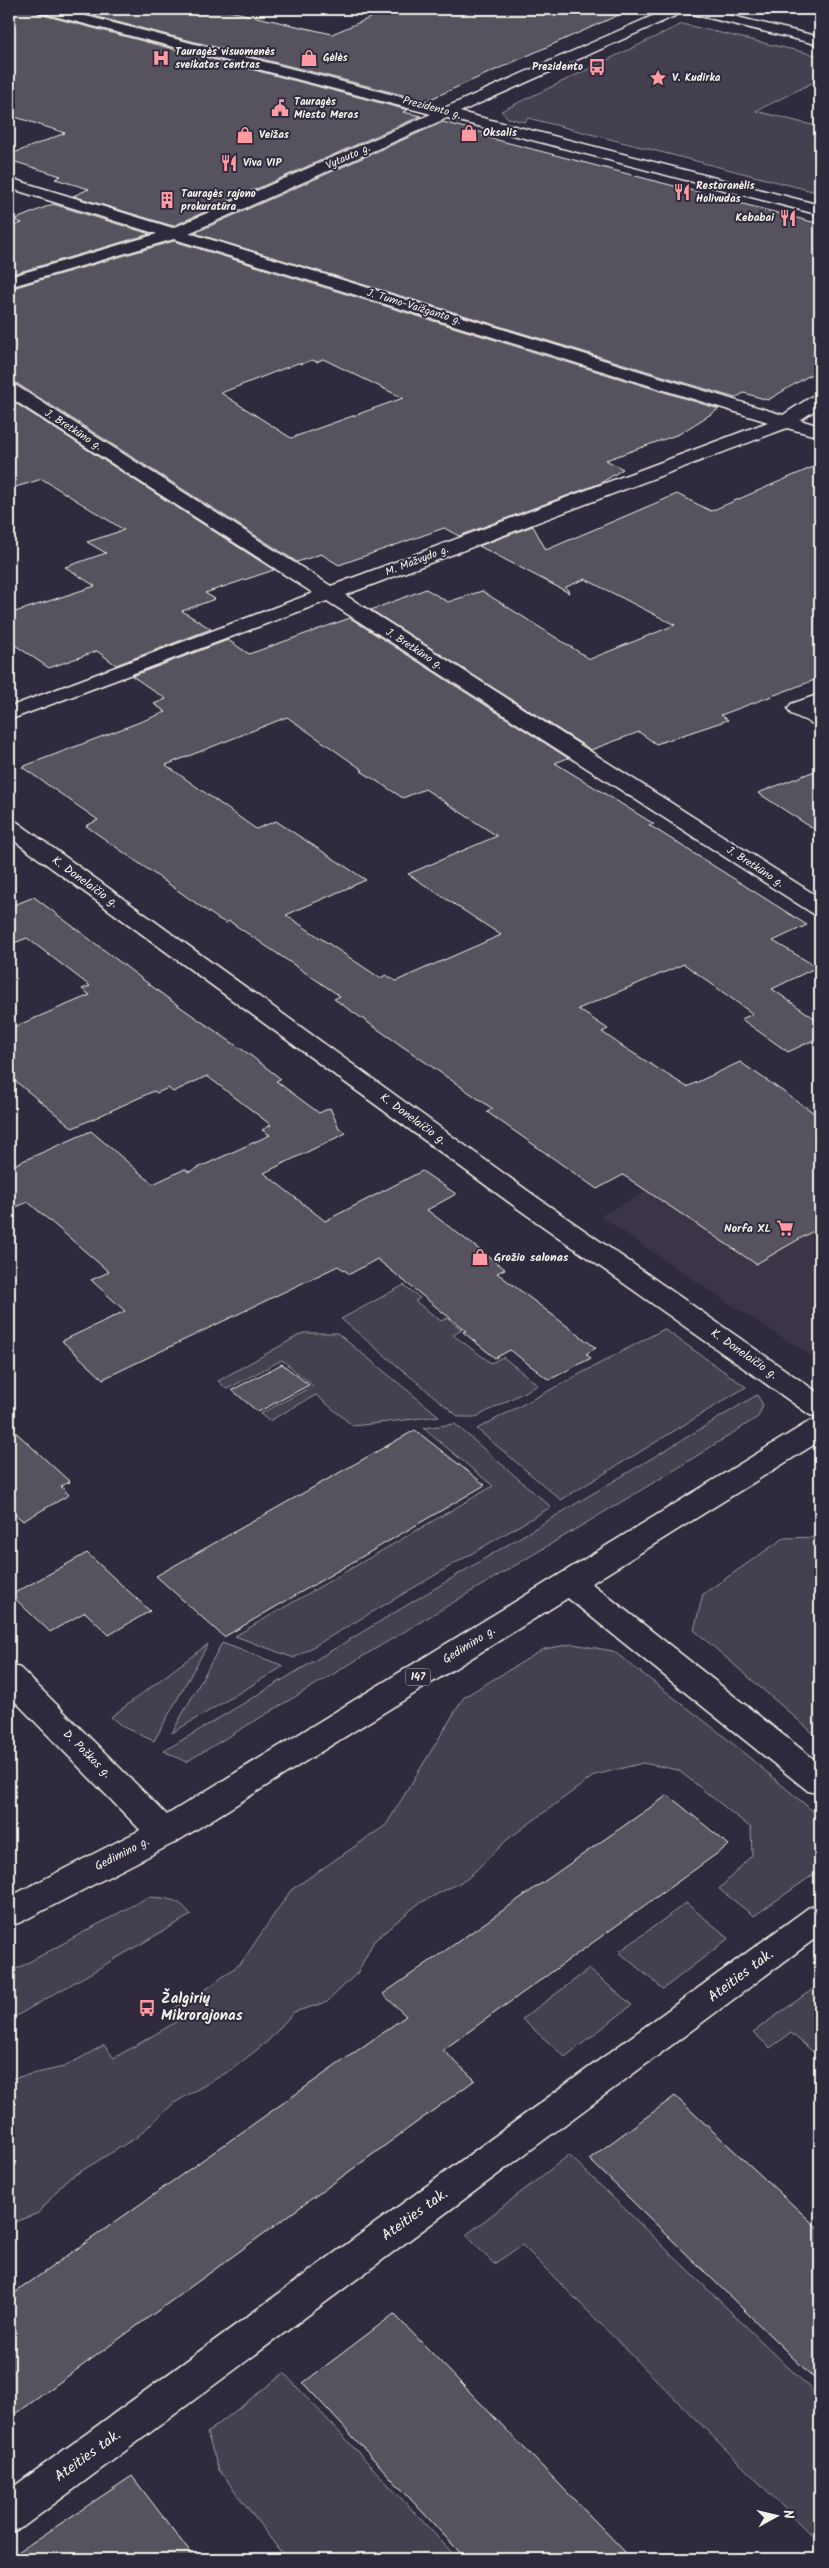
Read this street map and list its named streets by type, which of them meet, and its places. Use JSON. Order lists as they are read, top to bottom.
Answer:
{
  "streets": {
    "street": [
      "Prezidento g.",
      "Vytauto g.",
      "J. Tumo-Vaižganto g.",
      "J. Bretkūno g.",
      "M. Mažvydo g.",
      "K. Donelaičio g.",
      "Gedimino g.",
      "147",
      "D. Poškos g.",
      "Ateities tak."
    ]
  },
  "crossings": [
    ["Prezidento g.", "Vytauto g."],
    ["Vytauto g.", "J. Tumo-Vaižganto g."],
    ["J. Tumo-Vaižganto g.", "M. Mažvydo g."],
    ["J. Bretkūno g.", "M. Mažvydo g."],
    ["Gedimino g.", "D. Poškos g."]
  ],
  "places": {
    "hospital": ["Tauragės visuomenės sveikatos centras"],
    "shop": [
      "Gėlės",
      "Oksalis",
      "Veižas",
      "Grožio salonas"
    ],
    "bus stop": ["Prezidento", "Žalgirių Mikrorajonas"],
    "place": ["V. Kudirka"],
    "public building": ["Tauragės Miesto Meras"],
    "restaurant": ["Viva VIP", "Restoranėlis Holivudas", "Kebabai"],
    "building": ["Tauragės rajono prokuratūra"],
    "supermarket": ["Norfa XL"]
  },
  "north": "right"
}
